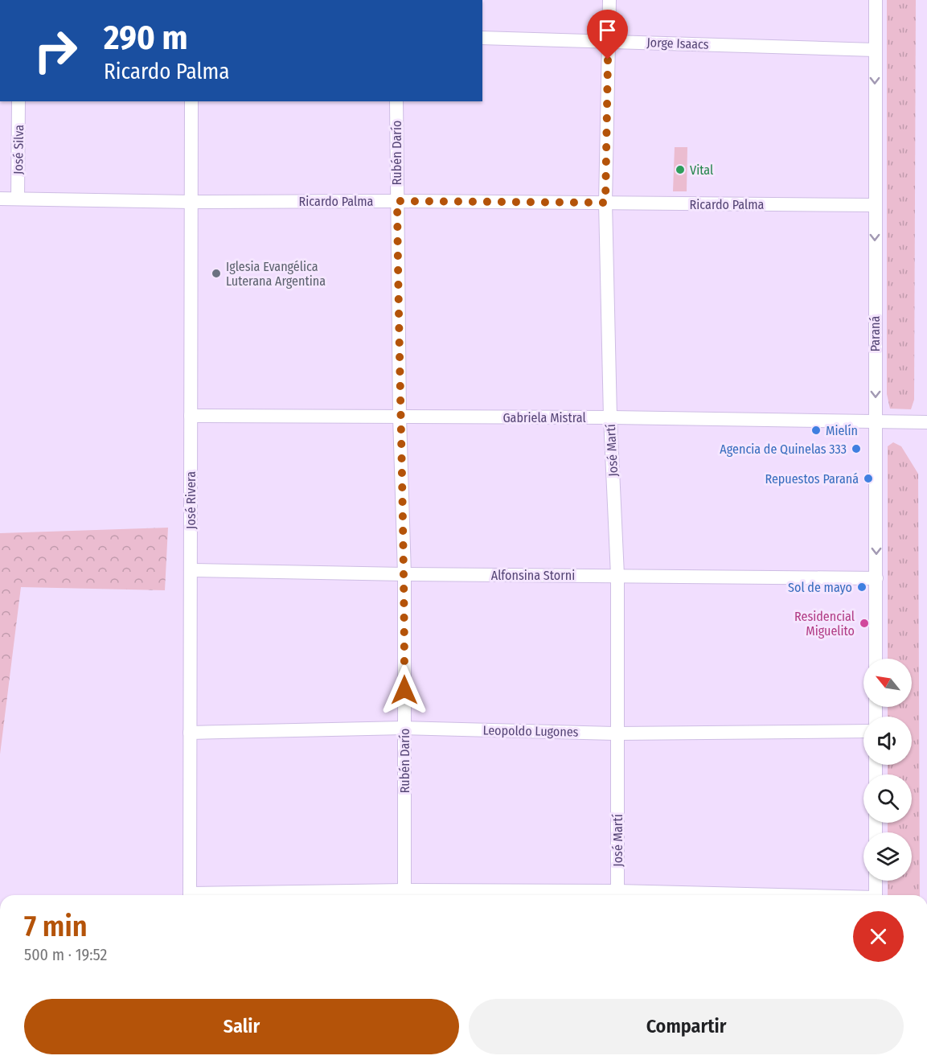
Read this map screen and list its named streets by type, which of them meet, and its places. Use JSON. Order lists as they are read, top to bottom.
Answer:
{
  "streets": {
    "street": [
      "Jorge Isaacs",
      "José Silva",
      "Rubén Darío",
      "Ricardo Palma",
      "Paraná",
      "Gabriela Mistral",
      "José Martí",
      "José Rivera",
      "Alfonsina Storni",
      "Leopoldo Lugones"
    ]
  },
  "crossings": [
    ["Jorge Isaacs", "Paraná"],
    ["Jorge Isaacs", "José Martí"],
    ["José Silva", "Ricardo Palma"],
    ["Rubén Darío", "Ricardo Palma"],
    ["Rubén Darío", "Gabriela Mistral"],
    ["Rubén Darío", "Alfonsina Storni"],
    ["Rubén Darío", "Leopoldo Lugones"],
    ["Ricardo Palma", "Paraná"],
    ["Ricardo Palma", "José Martí"],
    ["Ricardo Palma", "José Rivera"],
    ["Paraná", "Gabriela Mistral"],
    ["Paraná", "Alfonsina Storni"],
    ["Gabriela Mistral", "José Martí"],
    ["Gabriela Mistral", "José Rivera"],
    ["José Martí", "Alfonsina Storni"],
    ["José Martí", "Leopoldo Lugones"],
    ["José Rivera", "Alfonsina Storni"],
    ["José Rivera", "Leopoldo Lugones"]
  ],
  "one_way": ["Paraná"],
  "places": [
    "Vital",
    "Iglesia Evangélica Luterana Argentina",
    "Mielín",
    "Agencia de Quinelas 333",
    "Repuestos Paraná",
    "Sol de mayo",
    "Residencial Miguelito"
  ],
  "north": "top left",
  "page": {
    "turn": ["290 m", "Ricardo Palma"],
    "heading": ["7 min", "500 m · 19:52"],
    "buttons": ["Salir", "Compartir"]
  }
}
